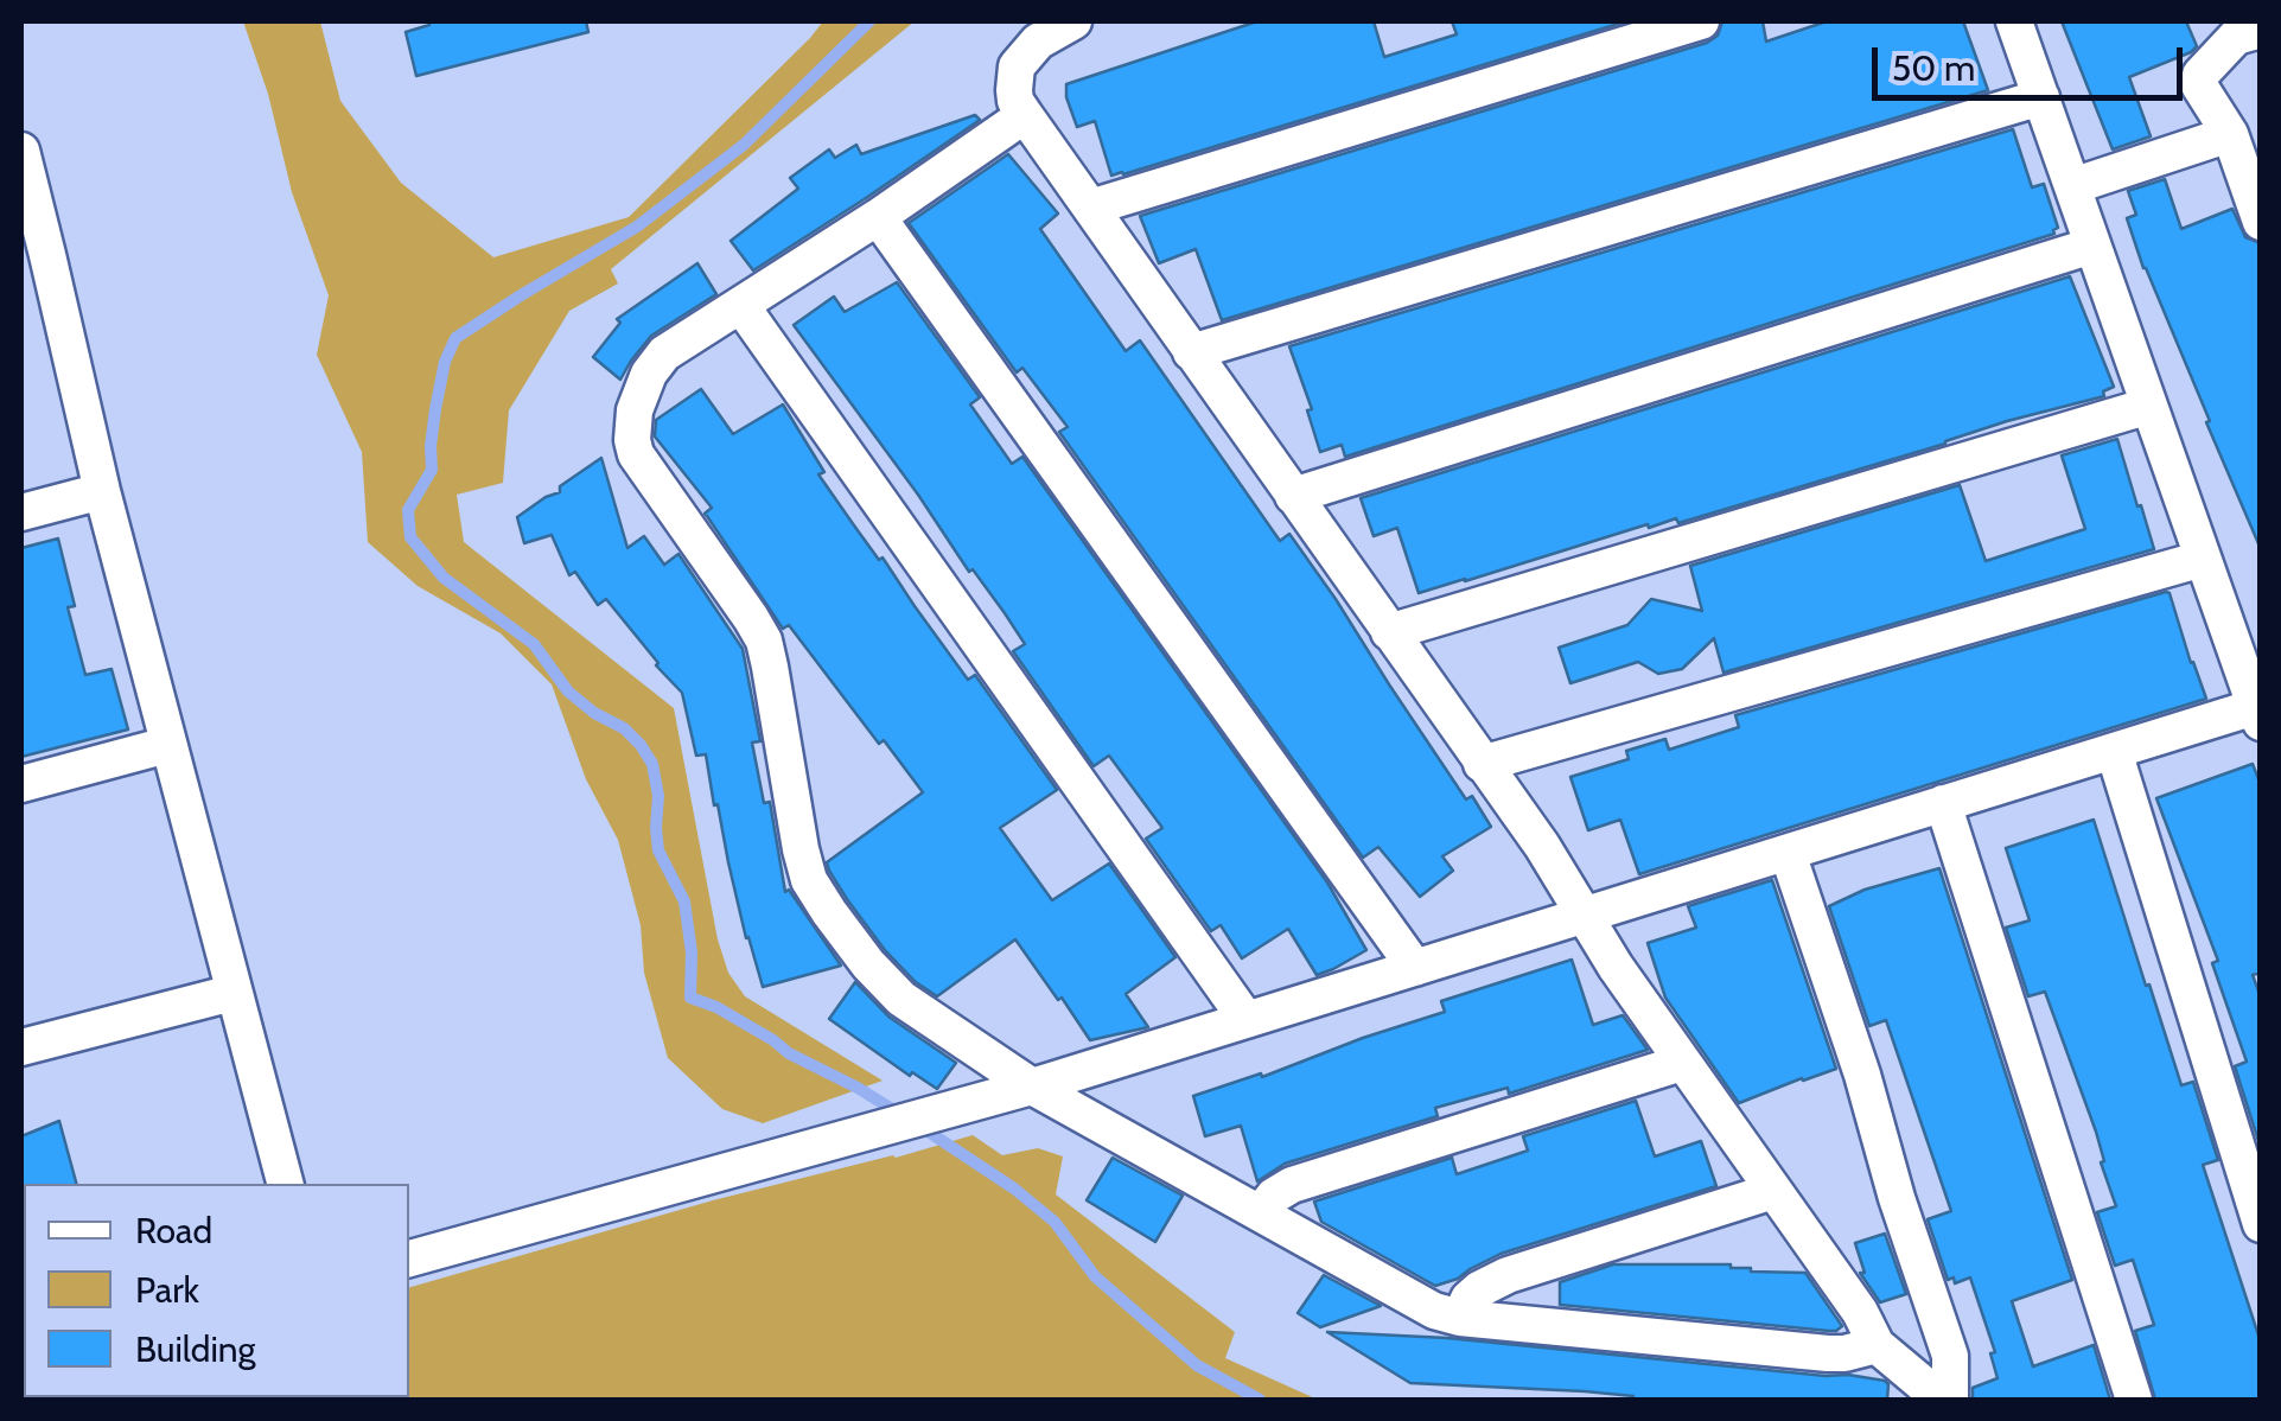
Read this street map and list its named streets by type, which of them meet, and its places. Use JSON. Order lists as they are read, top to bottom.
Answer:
{
  "legend": ["Road", "Park", "Building"],
  "scale_bar": "50 m"
}
